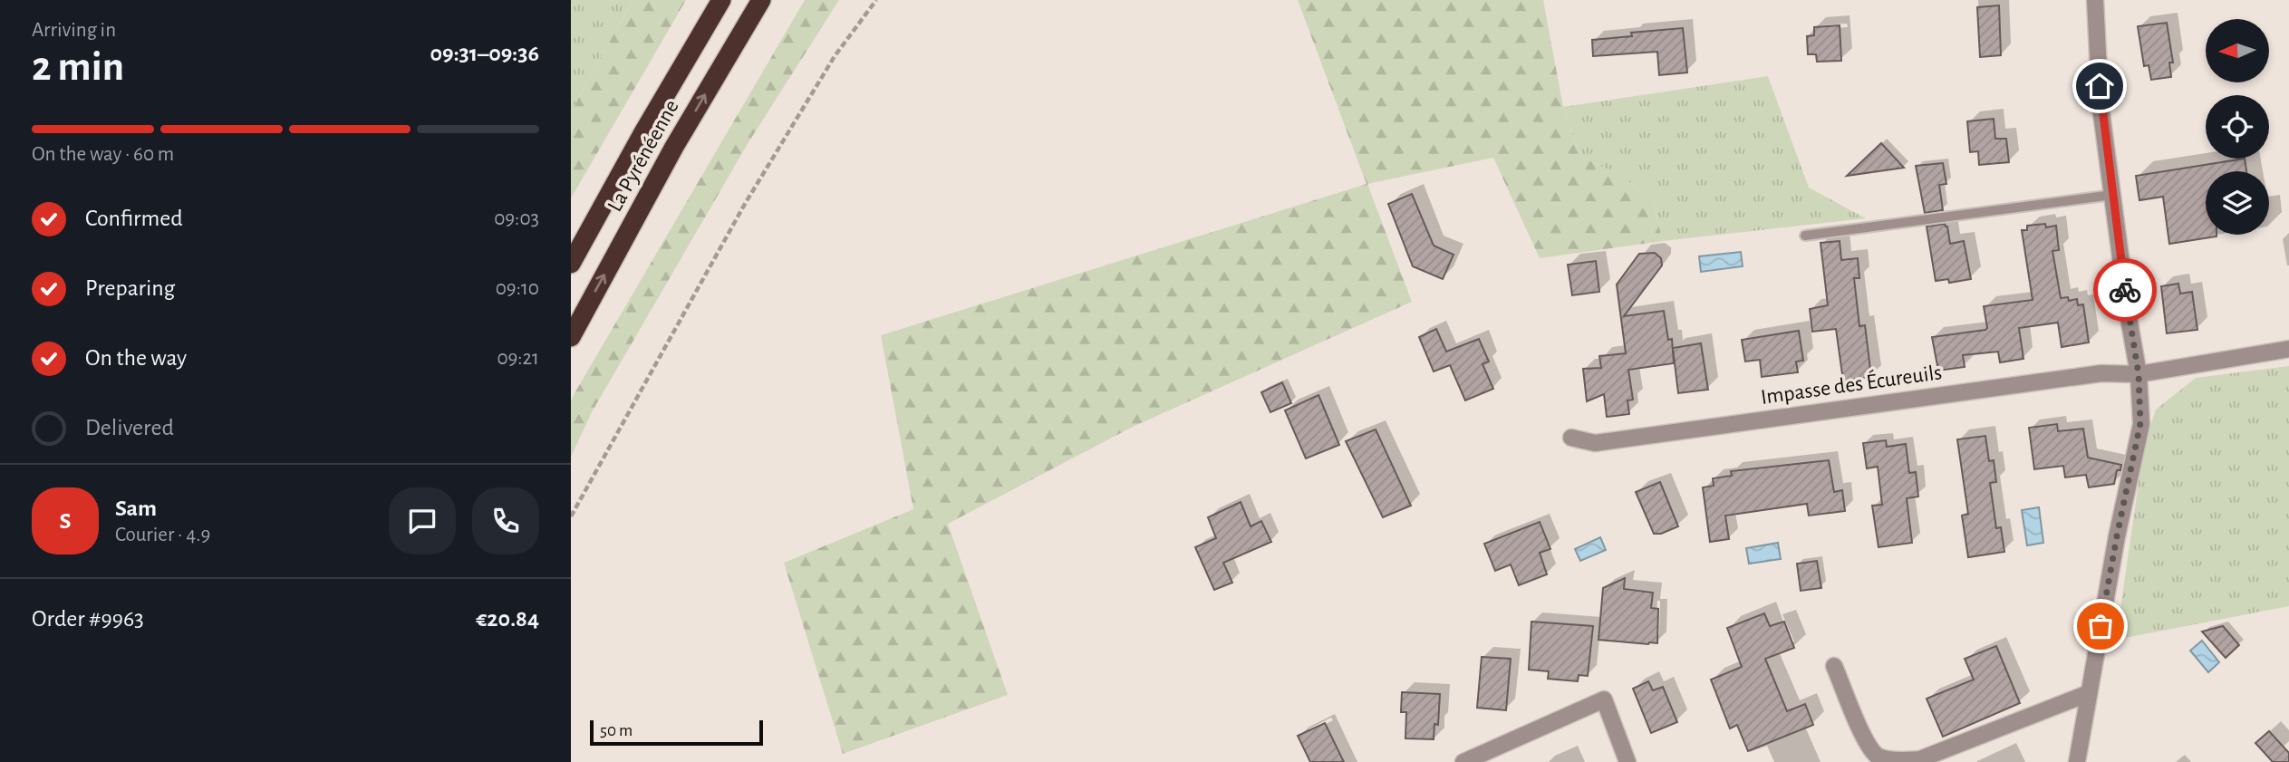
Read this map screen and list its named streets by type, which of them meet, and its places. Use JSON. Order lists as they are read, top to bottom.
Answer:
{
  "streets": {
    "highway": ["La Pyrénéenne"],
    "street": ["Impasse des Écureuils"]
  },
  "scale_bar": "50 m",
  "north": "left",
  "page": {
    "heading": ["2 min", "Arriving in", "09:31–09:36"],
    "panel": [
      "Sam",
      "Courier · 4.9",
      "Order #9963",
      "€20.84"
    ],
    "bar": "On the way · 60 m",
    "list": [
      ["Confirmed", "09:03"],
      ["Preparing", "09:10"],
      ["On the way", "09:21"],
      "Delivered"
    ],
    "round": "S",
    "scale": "50 m"
  }
}
